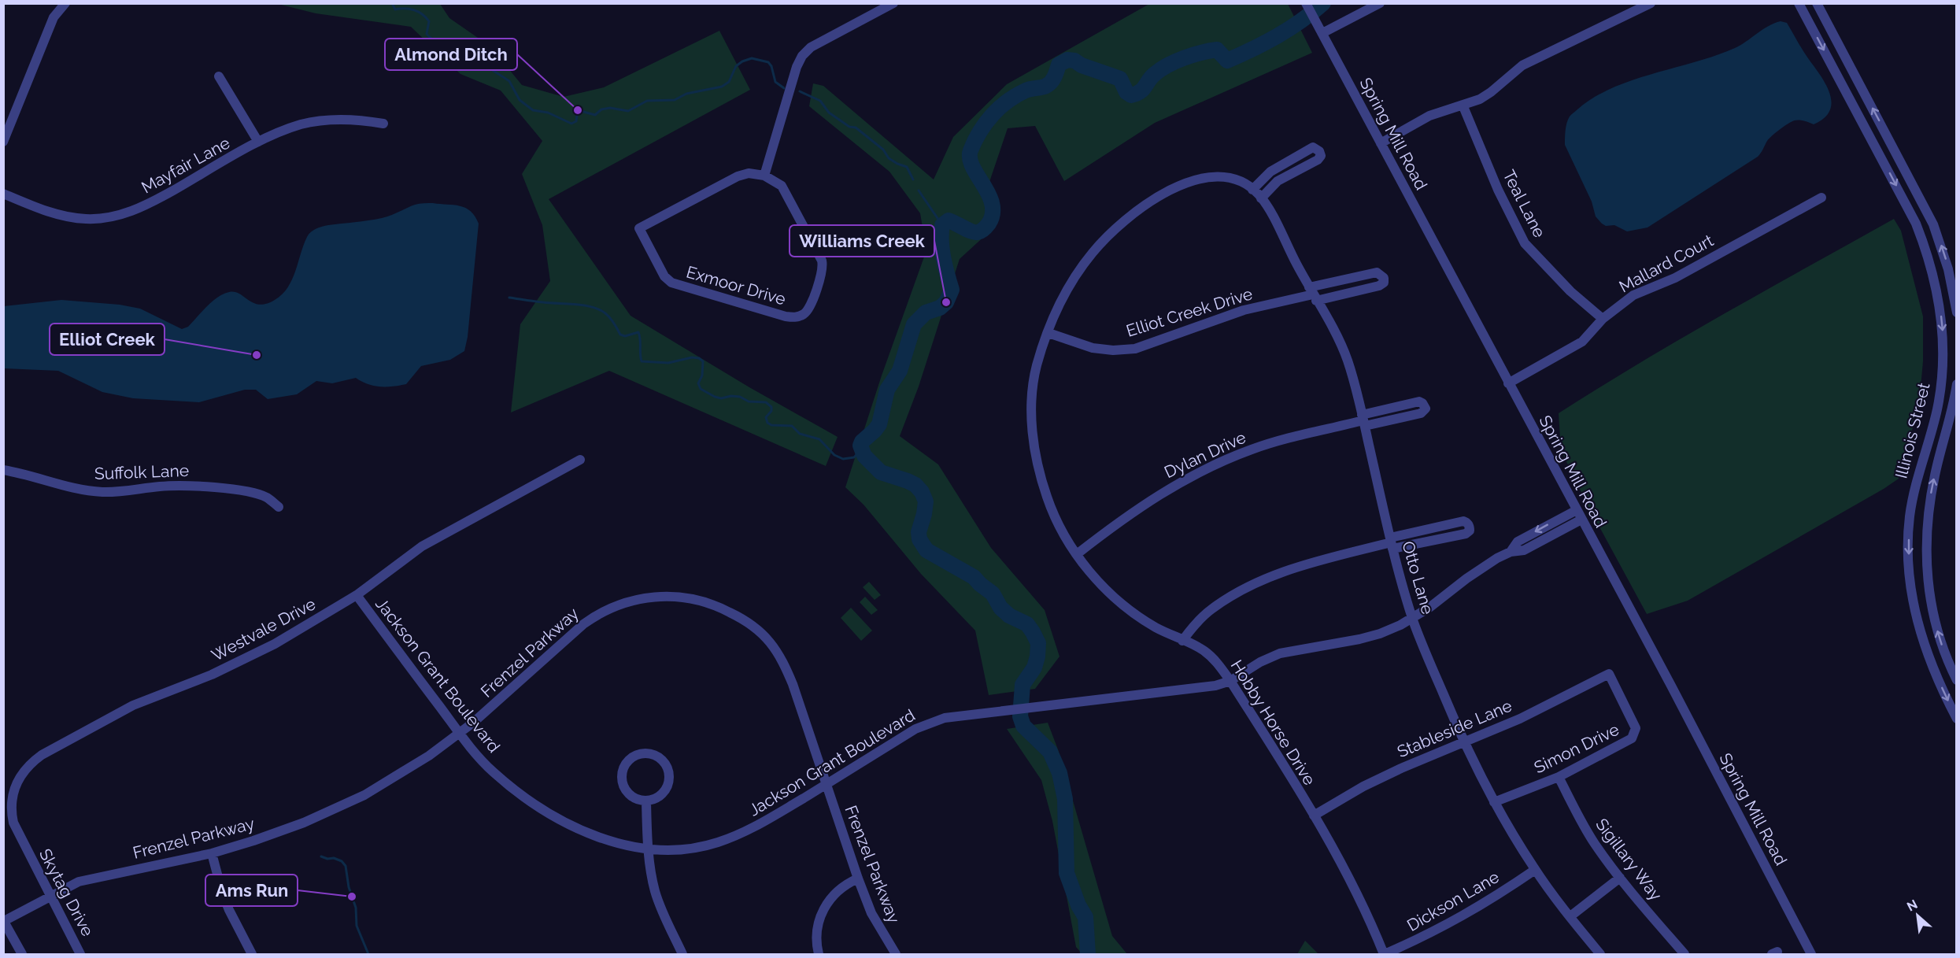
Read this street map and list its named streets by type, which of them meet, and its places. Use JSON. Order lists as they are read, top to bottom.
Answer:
{
  "streets": {
    "street": [
      "Spring Mill Road",
      "Mayfair Lane",
      "Teal Lane",
      "Mallard Court",
      "Exmoor Drive",
      "Elliot Creek Drive",
      "Illinois Street",
      "Dylan Drive",
      "Suffolk Lane",
      "Otto Lane",
      "Westvale Drive",
      "Frenzel Parkway",
      "Jackson Grant Boulevard",
      "Hobby Horse Drive",
      "Stableside Lane",
      "Simon Drive",
      "Sigillary Way",
      "Skytag Drive",
      "Dickson Lane"
    ]
  },
  "crossings": [
    ["Spring Mill Road", "Mallard Court"],
    ["Spring Mill Road", "Jackson Grant Boulevard"],
    ["Teal Lane", "Mallard Court"],
    ["Elliot Creek Drive", "Otto Lane"],
    ["Elliot Creek Drive", "Hobby Horse Drive"],
    ["Dylan Drive", "Otto Lane"],
    ["Dylan Drive", "Hobby Horse Drive"],
    ["Otto Lane", "Jackson Grant Boulevard"],
    ["Otto Lane", "Hobby Horse Drive"],
    ["Otto Lane", "Stableside Lane"],
    ["Otto Lane", "Simon Drive"],
    ["Otto Lane", "Dickson Lane"],
    ["Westvale Drive", "Jackson Grant Boulevard"],
    ["Westvale Drive", "Skytag Drive"],
    ["Frenzel Parkway", "Jackson Grant Boulevard"],
    ["Frenzel Parkway", "Skytag Drive"],
    ["Jackson Grant Boulevard", "Hobby Horse Drive"],
    ["Hobby Horse Drive", "Stableside Lane"],
    ["Hobby Horse Drive", "Dickson Lane"],
    ["Stableside Lane", "Simon Drive"],
    ["Simon Drive", "Sigillary Way"]
  ],
  "places": [
    "Almond Ditch",
    "Williams Creek",
    "Elliot Creek",
    "Ams Run"
  ],
  "north": "top left"
}
